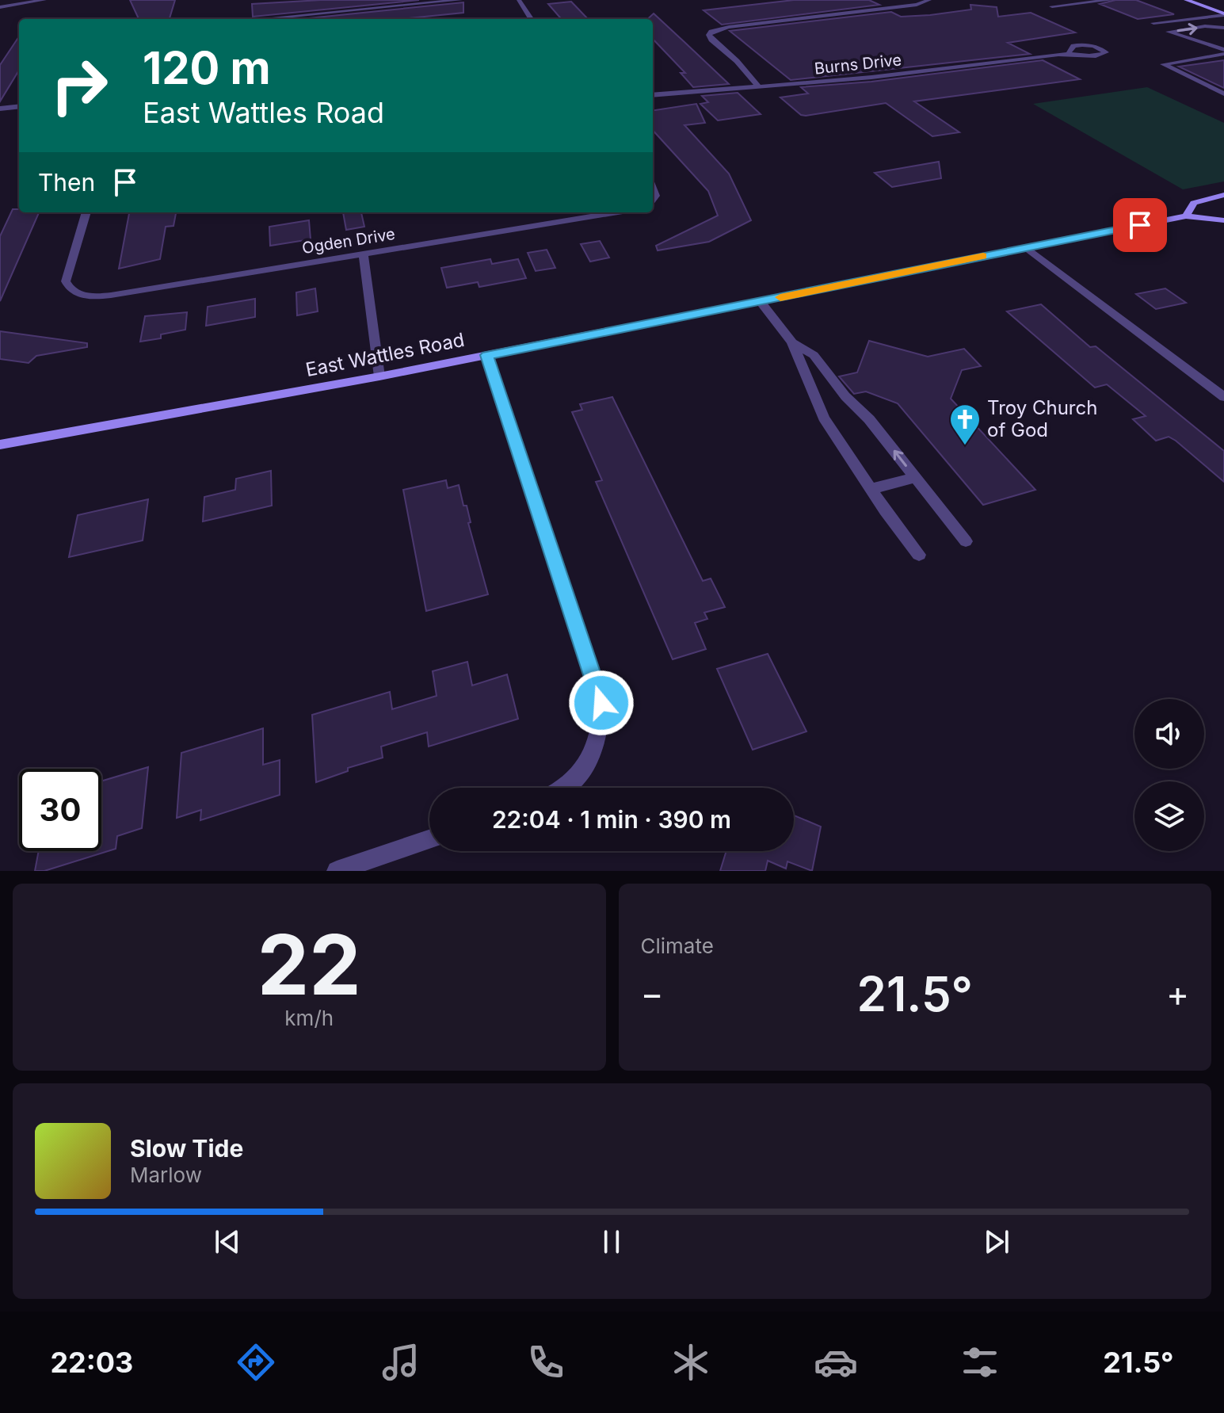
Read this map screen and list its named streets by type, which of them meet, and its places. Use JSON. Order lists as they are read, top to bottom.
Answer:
{
  "streets": {
    "main road": ["East Wattles Road"],
    "street": ["Burns Drive", "Ogden Drive"]
  },
  "places": {
    "church": ["Troy Church of God"]
  },
  "page": {
    "turn": ["120 m", "East Wattles Road"],
    "then": "Then",
    "limit": "30",
    "trip": "22:04 · 1 min · 390 m",
    "tile": [
      ["22", "km/h"],
      "Climate"
    ],
    "heat": ["−", "21.5°", "+"],
    "song": ["Slow Tide", "Marlow"],
    "tabs": ["22:03", "21.5°"]
  }
}
